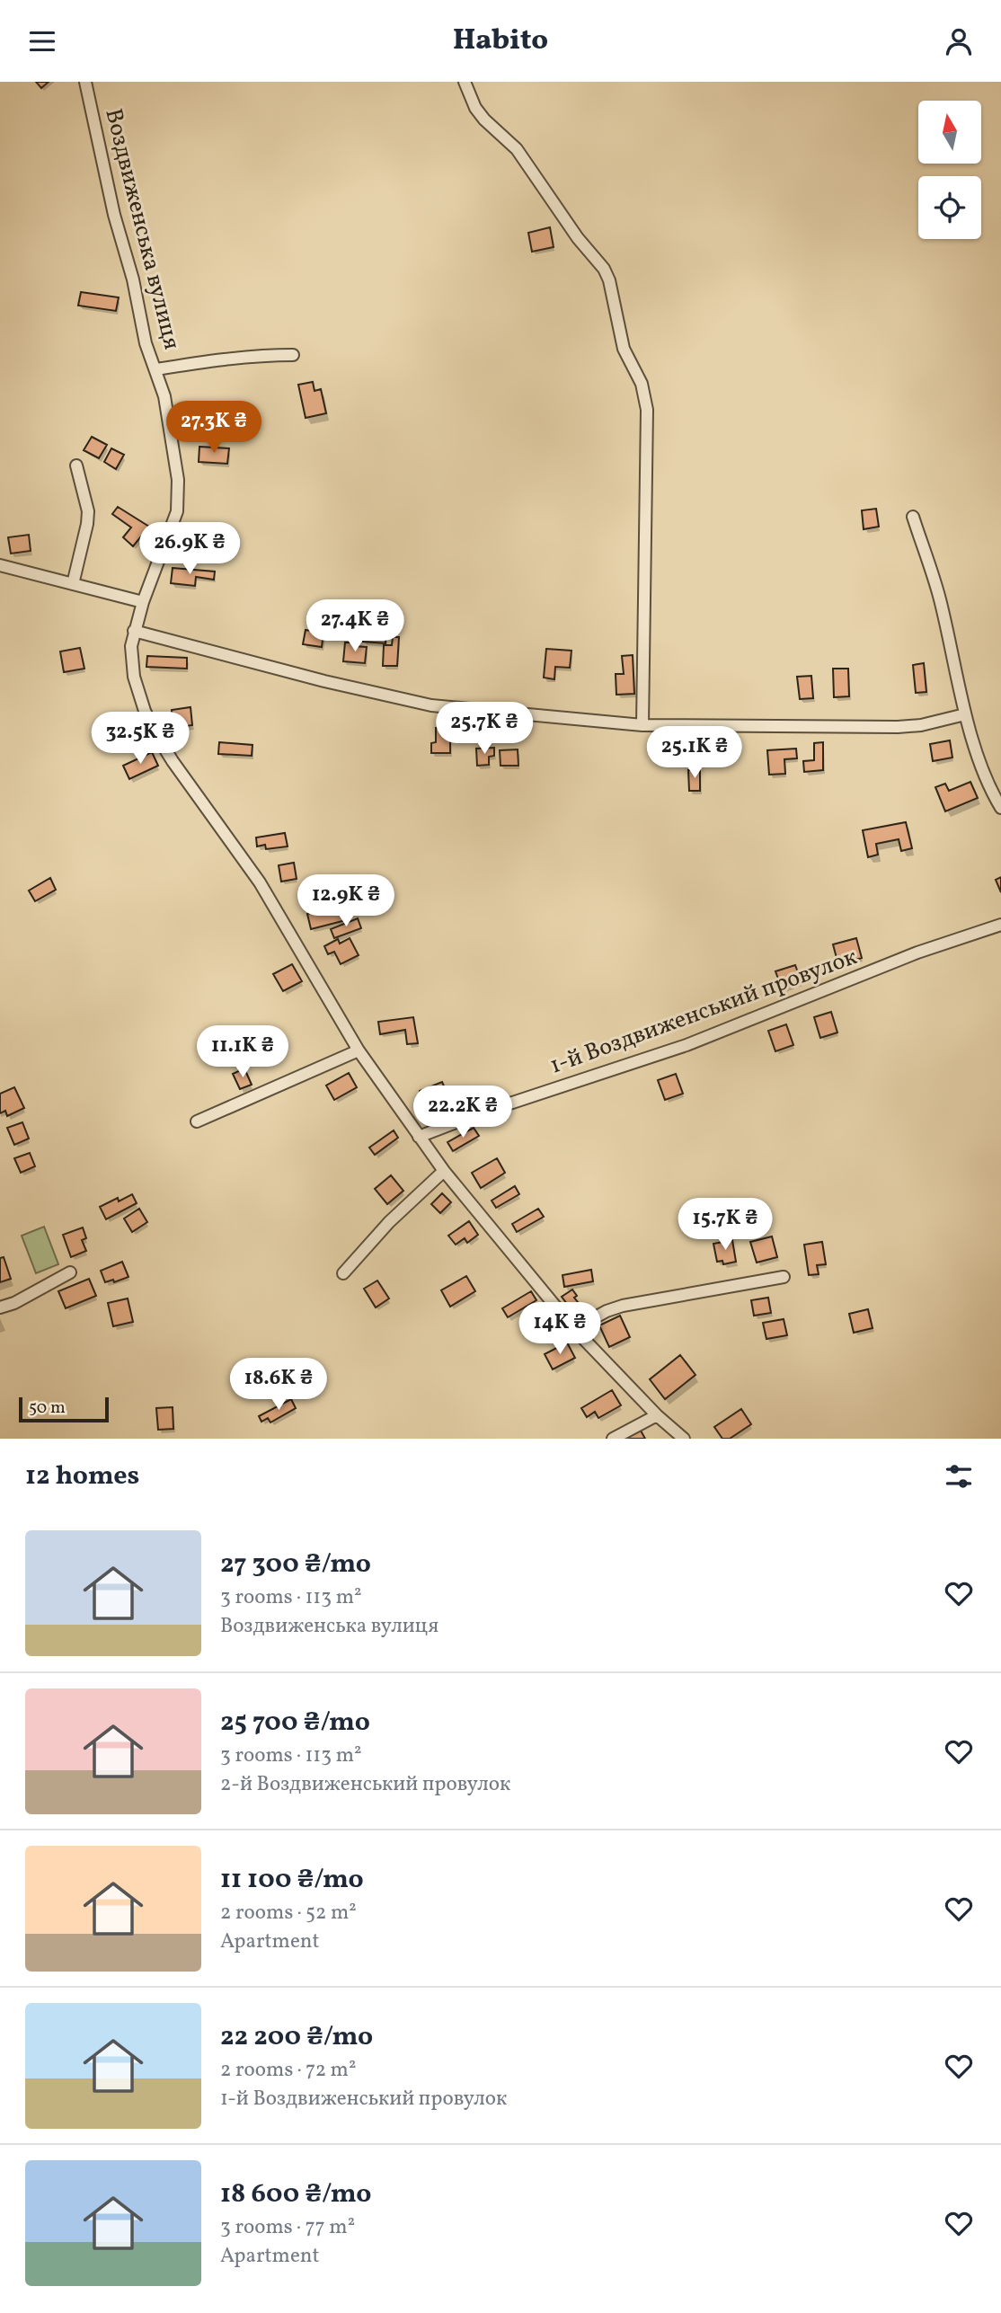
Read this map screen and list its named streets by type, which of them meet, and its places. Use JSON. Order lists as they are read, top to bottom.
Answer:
{
  "streets": {
    "street": ["Воздвиженська вулиця", "1-й Воздвиженський провулок"]
  },
  "crossings": [
    ["Воздвиженська вулиця", "1-й Воздвиженський провулок"]
  ],
  "scale_bar": "50 m",
  "north": "top",
  "page": {
    "header": "Habito",
    "price": [
      "27.3K ₴",
      "26.9K ₴",
      "27.4K ₴",
      "25.7K ₴",
      "32.5K ₴",
      "25.1K ₴",
      "12.9K ₴",
      "11.1K ₴",
      "22.2K ₴",
      "15.7K ₴",
      "14K ₴",
      "18.6K ₴"
    ],
    "scale": "50 m",
    "heading": "12 homes",
    "list": [
      {
        "name": "27 300 ₴/mo",
        "note": "3 rooms · 113 m² · Воздвиженська вулиця"
      },
      {
        "name": "25 700 ₴/mo",
        "note": "3 rooms · 113 m² · 2-й Воздвиженський провулок"
      },
      {
        "name": "11 100 ₴/mo",
        "note": "2 rooms · 52 m² · Apartment"
      },
      {
        "name": "22 200 ₴/mo",
        "note": "2 rooms · 72 m² · 1-й Воздвиженський провулок"
      },
      {
        "name": "18 600 ₴/mo",
        "note": "3 rooms · 77 m² · Apartment"
      }
    ]
  }
}
